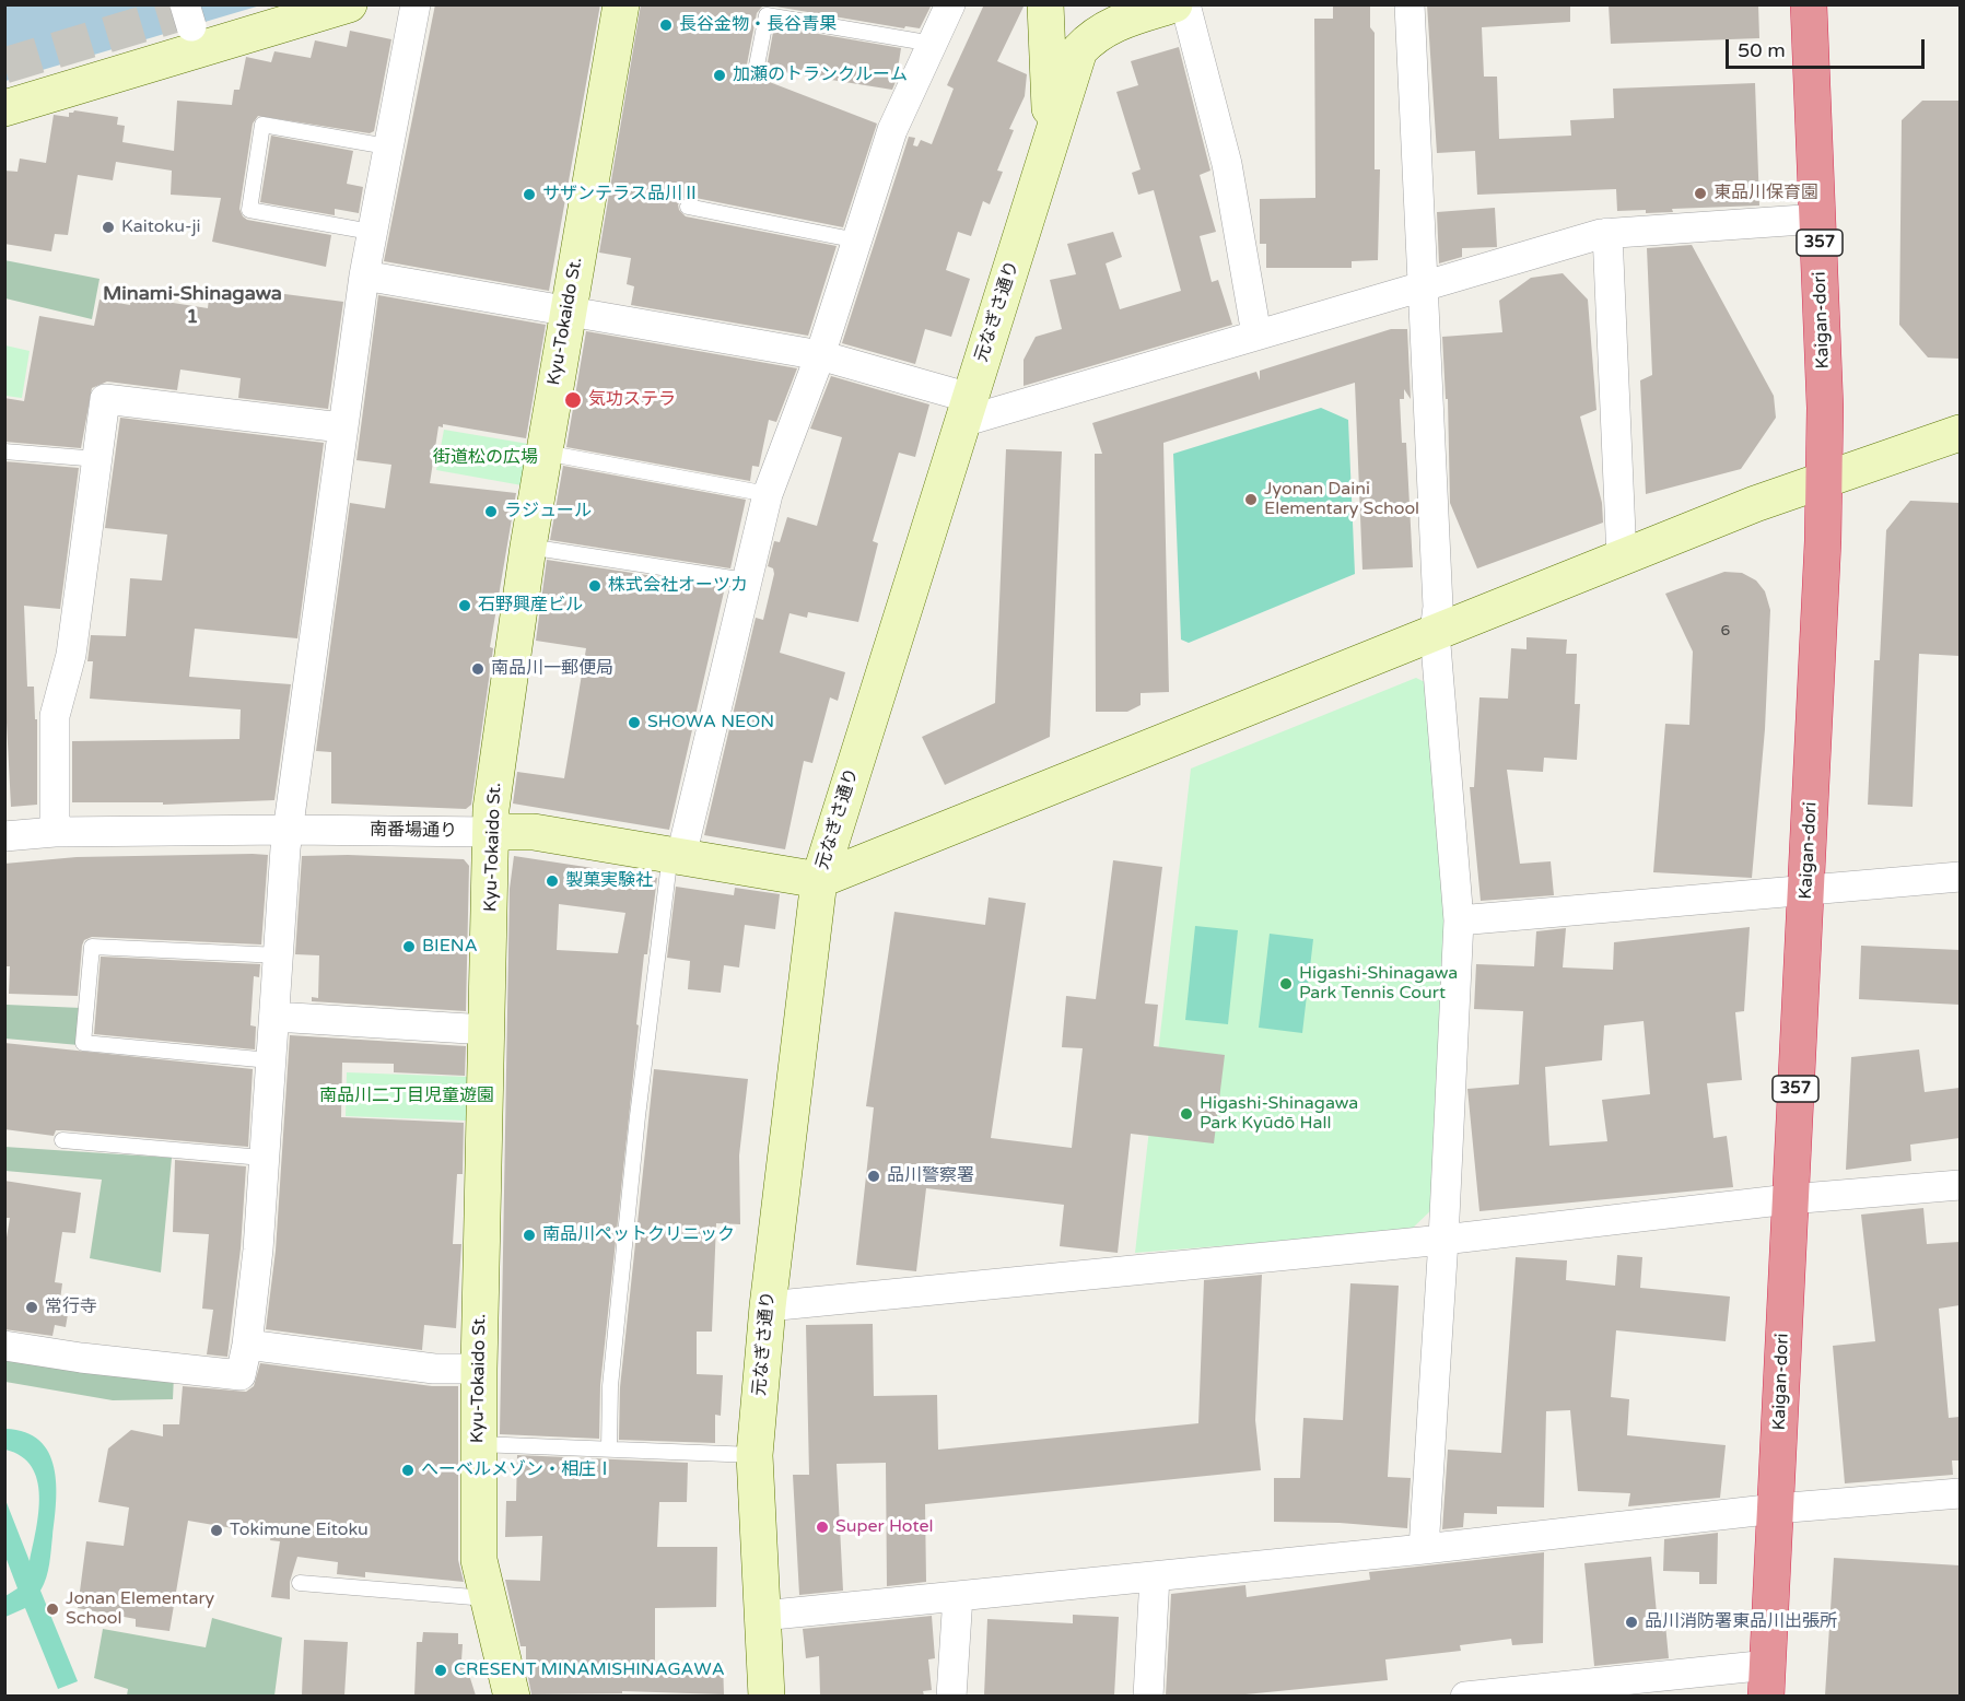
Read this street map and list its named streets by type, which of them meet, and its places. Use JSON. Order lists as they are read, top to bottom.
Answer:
{
  "streets": {
    "highway": ["357", "Kaigan-dori"],
    "street": ["元なぎさ通り", "Kyu-Tokaido St.", "南番場通り"]
  },
  "crossings": [
    ["元なぎさ通り", "南番場通り"],
    ["Kyu-Tokaido St.", "南番場通り"]
  ],
  "districts": ["Minami-Shinagawa 1"],
  "parks": ["街道松の広場", "南品川二丁目児童遊園"],
  "places": [
    "長谷金物・長谷青果",
    "加瀬のトランクルーム",
    "東品川保育園",
    "サザンテラス品川Ⅱ",
    "Kaitoku-ji",
    "気功ステラ",
    "Jyonan Daini Elementary School",
    "ラジュール",
    "株式会社オーツカ",
    "石野興産ビル",
    "南品川一郵便局",
    "SHOWA NEON",
    "製菓実験社",
    "BIENA",
    "Higashi-Shinagawa Park Tennis Court",
    "Higashi-Shinagawa Park Kyūdō Hall",
    "品川警察署",
    "南品川ペットクリニック",
    "常行寺",
    "へーベルメゾン・相庄Ⅰ",
    "Super Hotel",
    "Tokimune Eitoku",
    "Jonan Elementary School",
    "品川消防署東品川出張所",
    "CRESENT MINAMISHINAGAWA"
  ],
  "house_numbers": ["6"],
  "scale_bar": "50 m"
}
